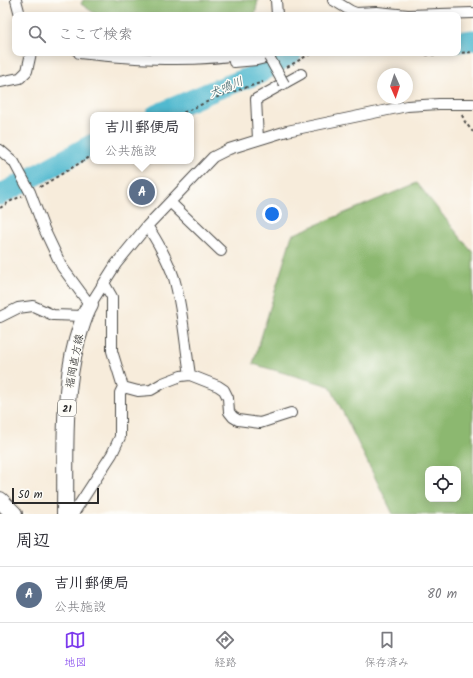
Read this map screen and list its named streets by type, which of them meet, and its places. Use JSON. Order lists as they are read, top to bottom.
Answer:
{
  "streets": {
    "main road": ["福岡直方線", "21"]
  },
  "water": ["犬鳴川"],
  "scale_bar": "50 m",
  "north": "bottom",
  "page": {
    "search": "ここで検索",
    "popup": ["吉川郵便局", "公共施設"],
    "pins": "A",
    "scale": "50 m",
    "heading": "周辺",
    "list": [
      {
        "mark": "A",
        "name": "吉川郵便局",
        "note": "公共施設",
        "value": "80 m"
      }
    ],
    "nav": ["地図", "経路", "保存済み"]
  }
}
